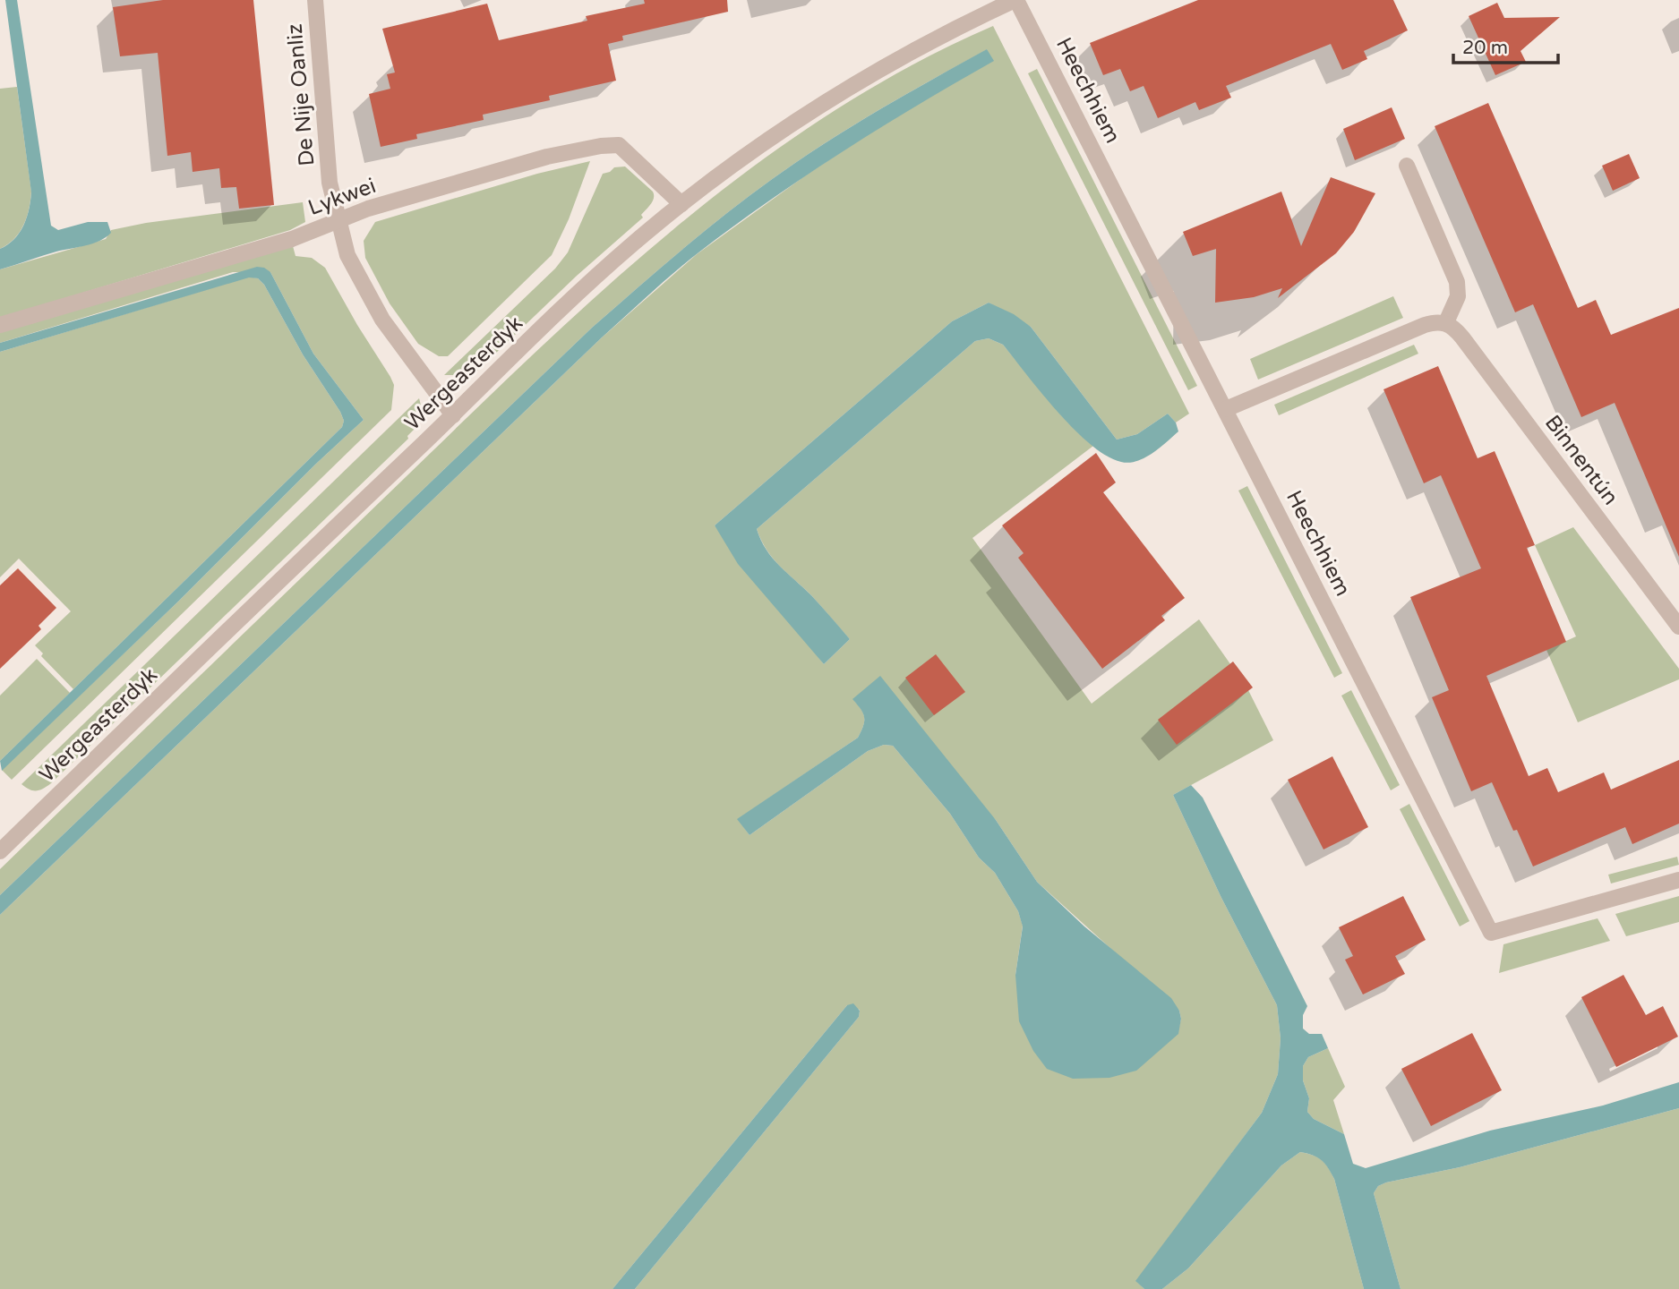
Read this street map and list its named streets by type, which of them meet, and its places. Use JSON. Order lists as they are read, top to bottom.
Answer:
{
  "streets": {
    "street": [
      "Heechhiem",
      "De Nije Oanliz",
      "Lykwei",
      "Wergeasterdyk",
      "Binnentún"
    ]
  },
  "crossings": [
    ["Heechhiem", "Wergeasterdyk"],
    ["De Nije Oanliz", "Lykwei"],
    ["De Nije Oanliz", "Wergeasterdyk"],
    ["Lykwei", "Wergeasterdyk"]
  ],
  "scale_bar": "20 m"
}
